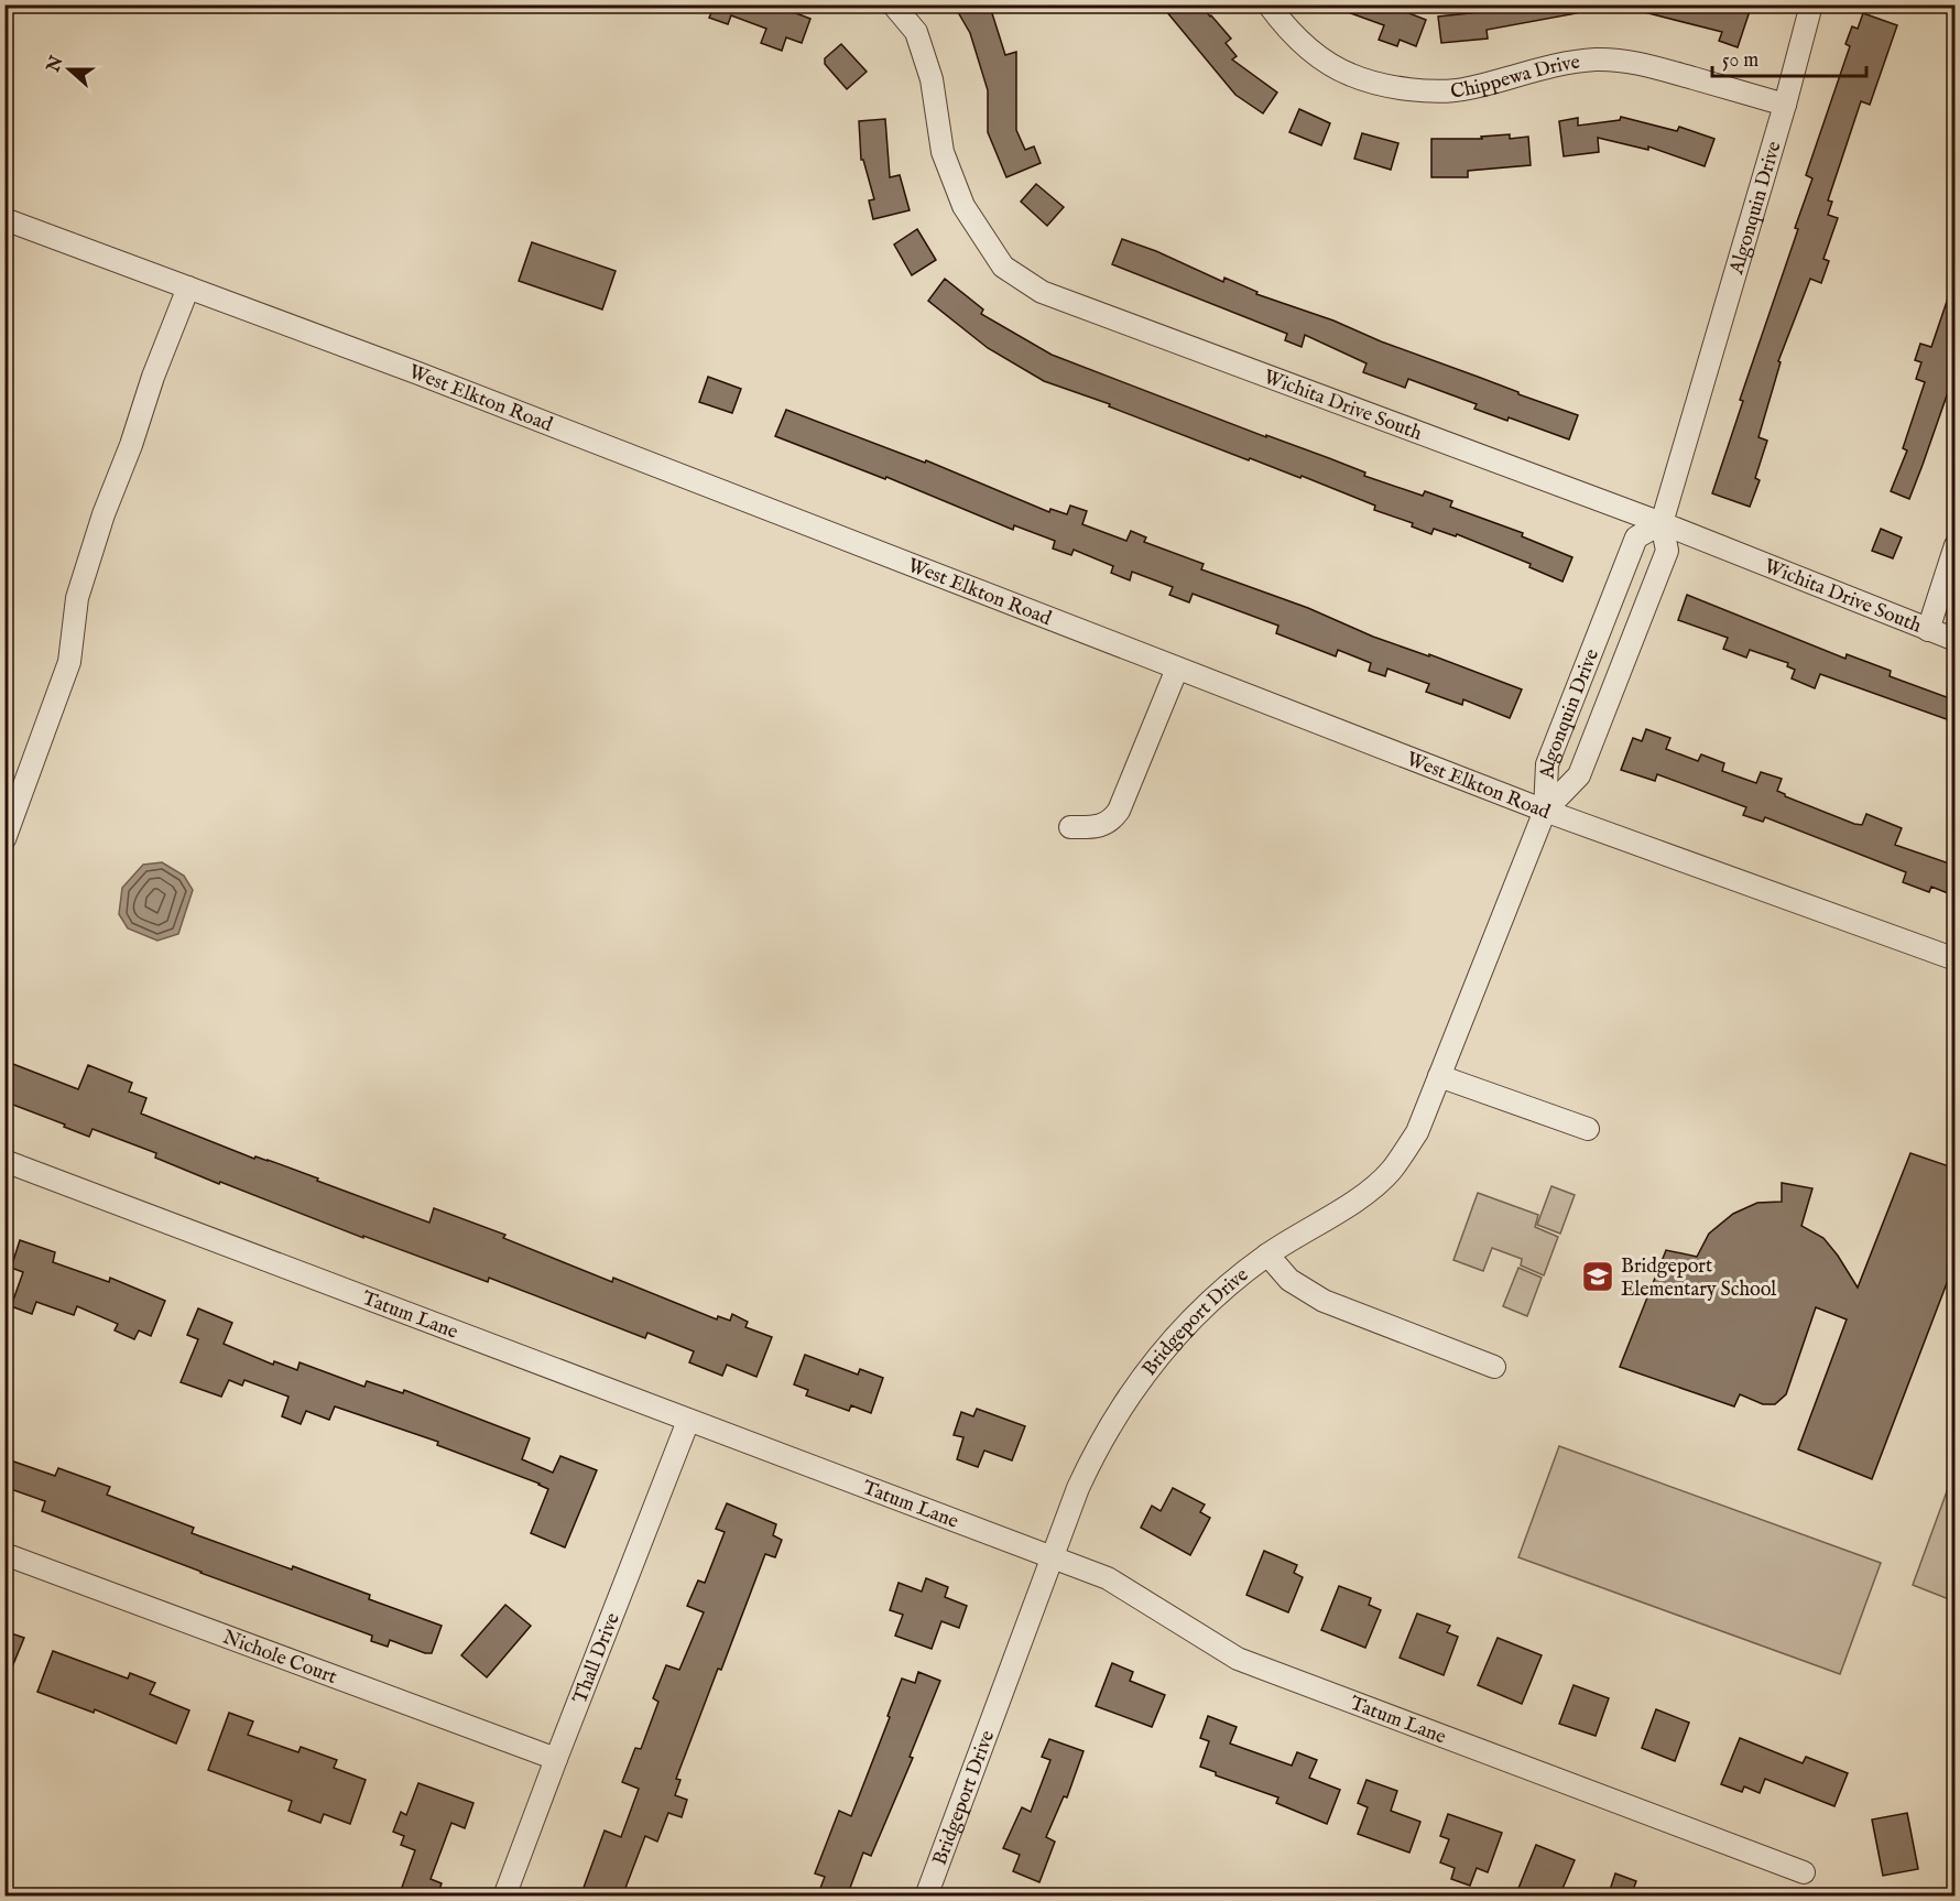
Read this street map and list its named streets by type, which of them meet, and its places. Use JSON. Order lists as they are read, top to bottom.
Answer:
{
  "streets": {
    "street": [
      "Chippewa Drive",
      "Algonquin Drive",
      "West Elkton Road",
      "Wichita Drive South",
      "Tatum Lane",
      "Bridgeport Drive",
      "Nichole Court",
      "Thall Drive"
    ]
  },
  "crossings": [
    ["Chippewa Drive", "Algonquin Drive"],
    ["Algonquin Drive", "West Elkton Road"],
    ["Algonquin Drive", "Wichita Drive South"],
    ["Algonquin Drive", "Bridgeport Drive"],
    ["West Elkton Road", "Bridgeport Drive"],
    ["Tatum Lane", "Bridgeport Drive"],
    ["Tatum Lane", "Thall Drive"],
    ["Nichole Court", "Thall Drive"]
  ],
  "places": {
    "school or university": ["Bridgeport Elementary School"]
  },
  "scale_bar": "50 m",
  "north": "left"
}
